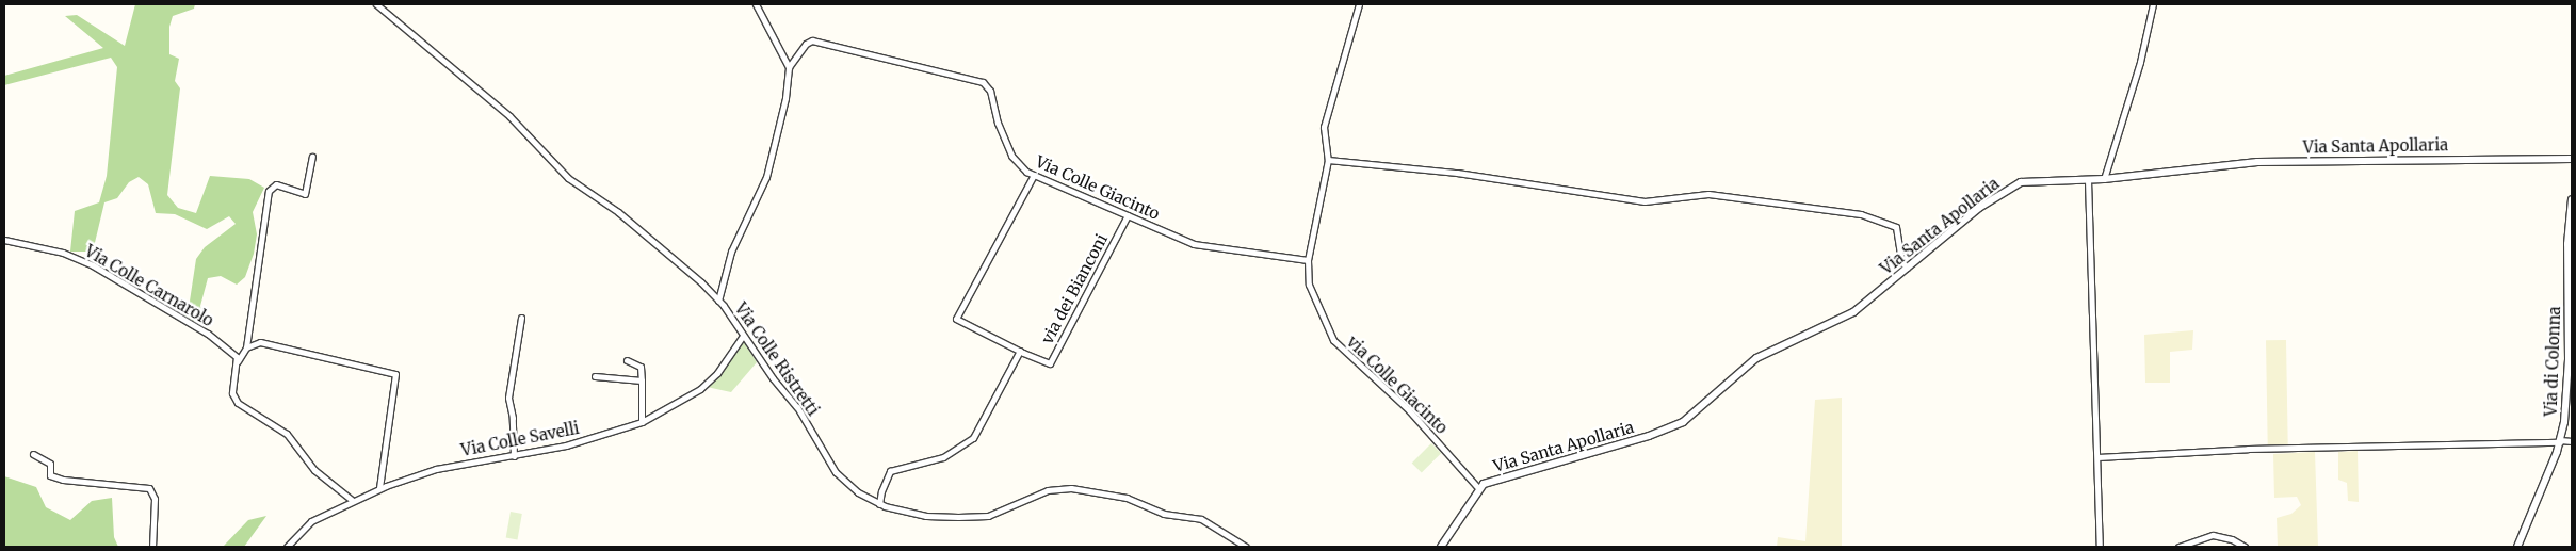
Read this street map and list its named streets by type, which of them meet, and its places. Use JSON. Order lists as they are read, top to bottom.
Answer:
{
  "streets": {
    "street": [
      "Via Santa Apollaria",
      "Via Colle Giacinto",
      "Via Colle Carnarolo",
      "via dei Bianconi",
      "Via Colle Ristretti",
      "Via di Colonna",
      "via Colle Giacinto",
      "Via Colle Savelli"
    ]
  },
  "crossings": [
    ["Via Santa Apollaria", "via Colle Giacinto"],
    ["Via Colle Giacinto", "via dei Bianconi"],
    ["Via Colle Giacinto", "Via Colle Ristretti"],
    ["Via Colle Giacinto", "via Colle Giacinto"],
    ["Via Colle Ristretti", "Via Colle Savelli"]
  ]
}
